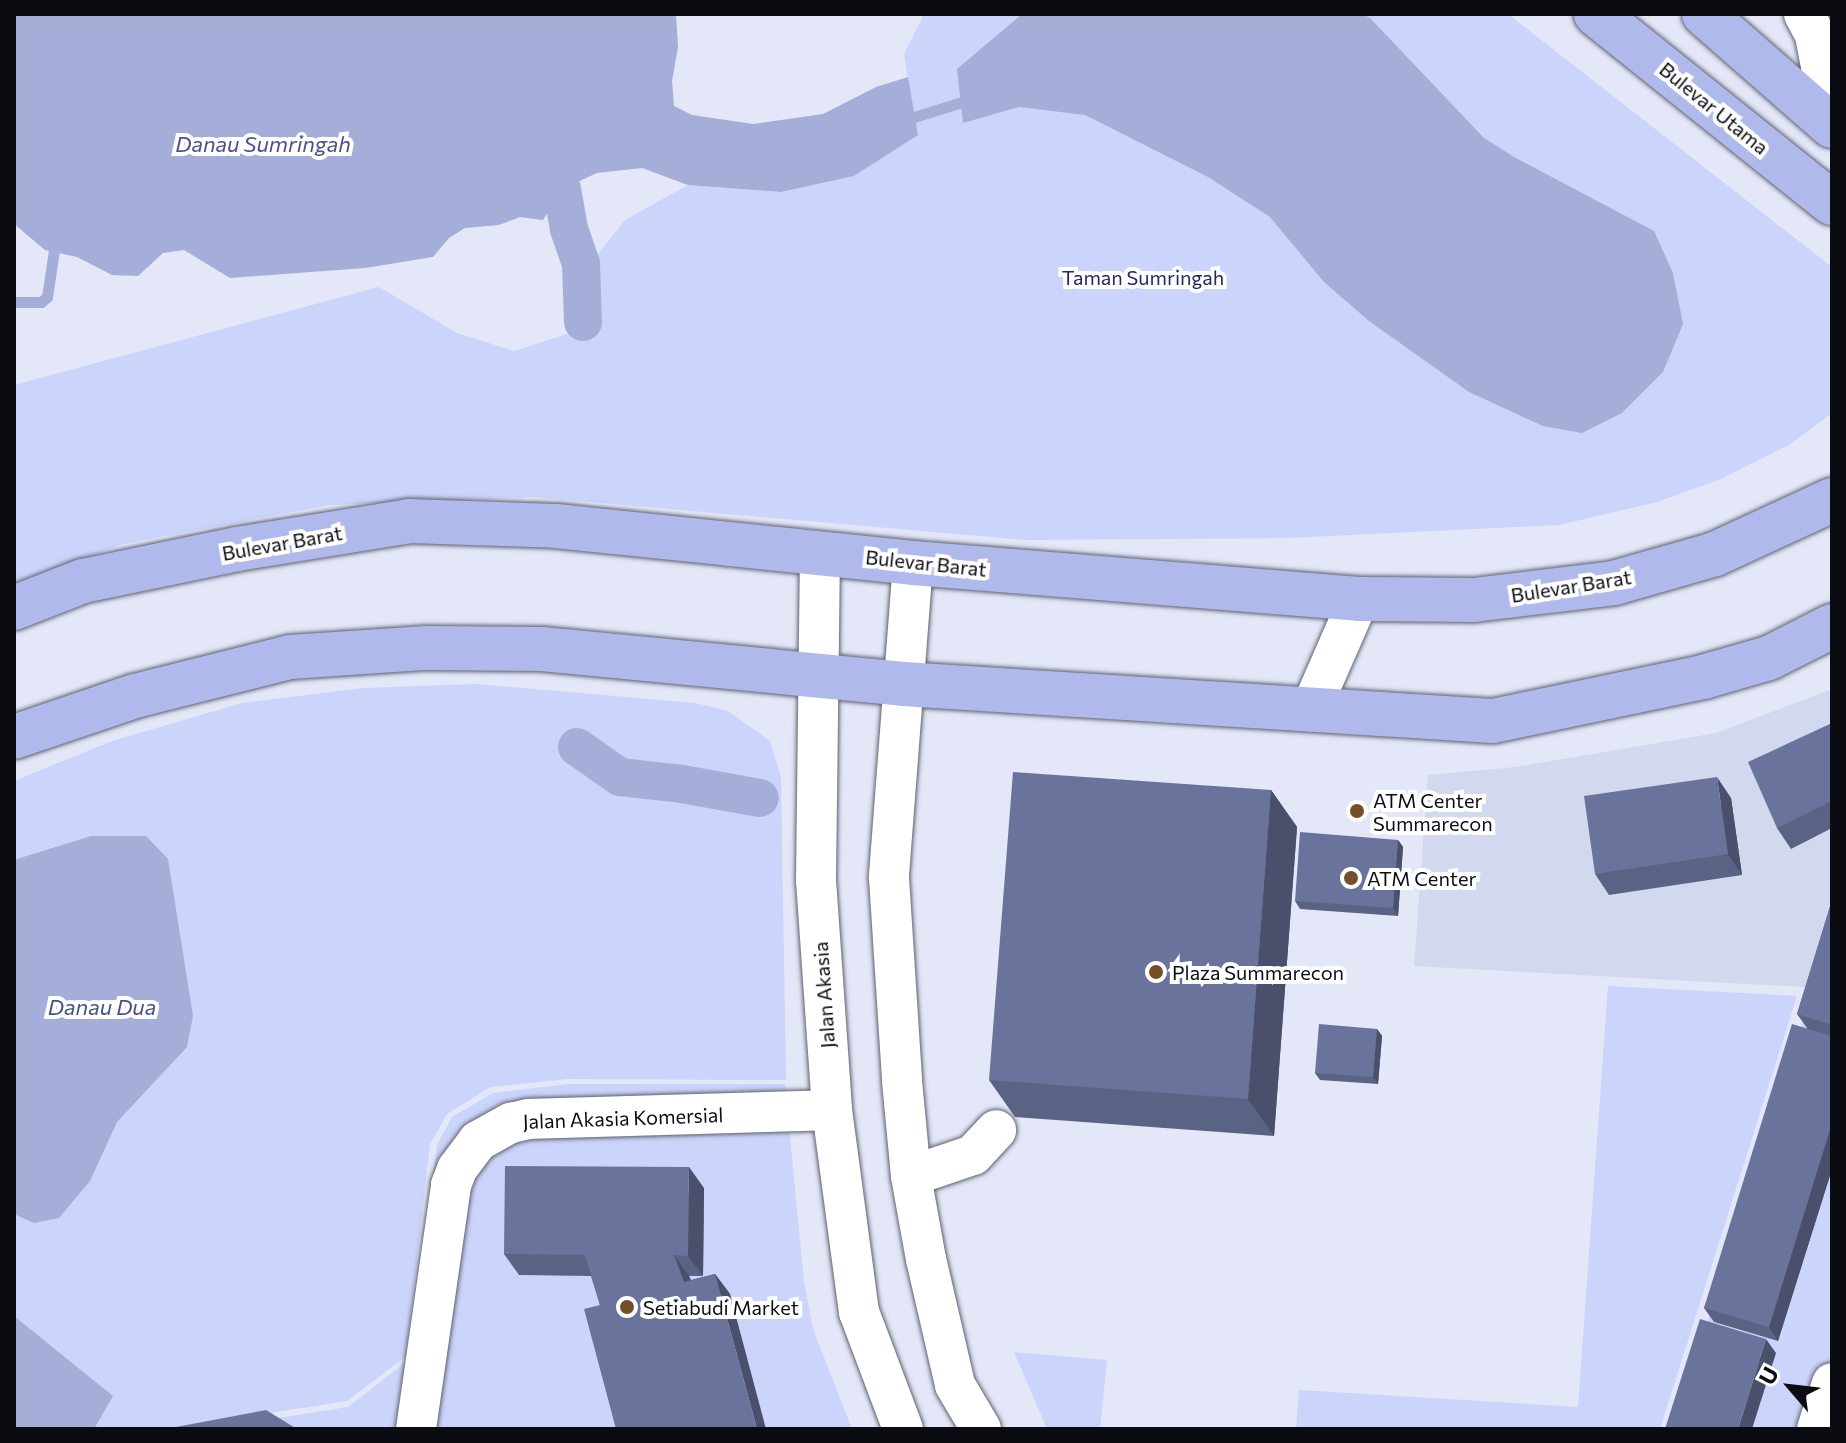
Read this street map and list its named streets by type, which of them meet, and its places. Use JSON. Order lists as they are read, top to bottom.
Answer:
{
  "streets": {
    "main road": ["Bulevar Utama", "Bulevar Barat"],
    "street": ["Jalan Akasia", "Jalan Akasia Komersial"]
  },
  "crossings": [
    ["Bulevar Barat", "Jalan Akasia"],
    ["Jalan Akasia", "Jalan Akasia Komersial"]
  ],
  "water": ["Danau Sumringah", "Danau Dua"],
  "parks": ["Taman Sumringah"],
  "places": [
    "ATM Center Summarecon",
    "ATM Center",
    "Plaza Summarecon",
    "Setiabudi Market"
  ],
  "north": "top left"
}
